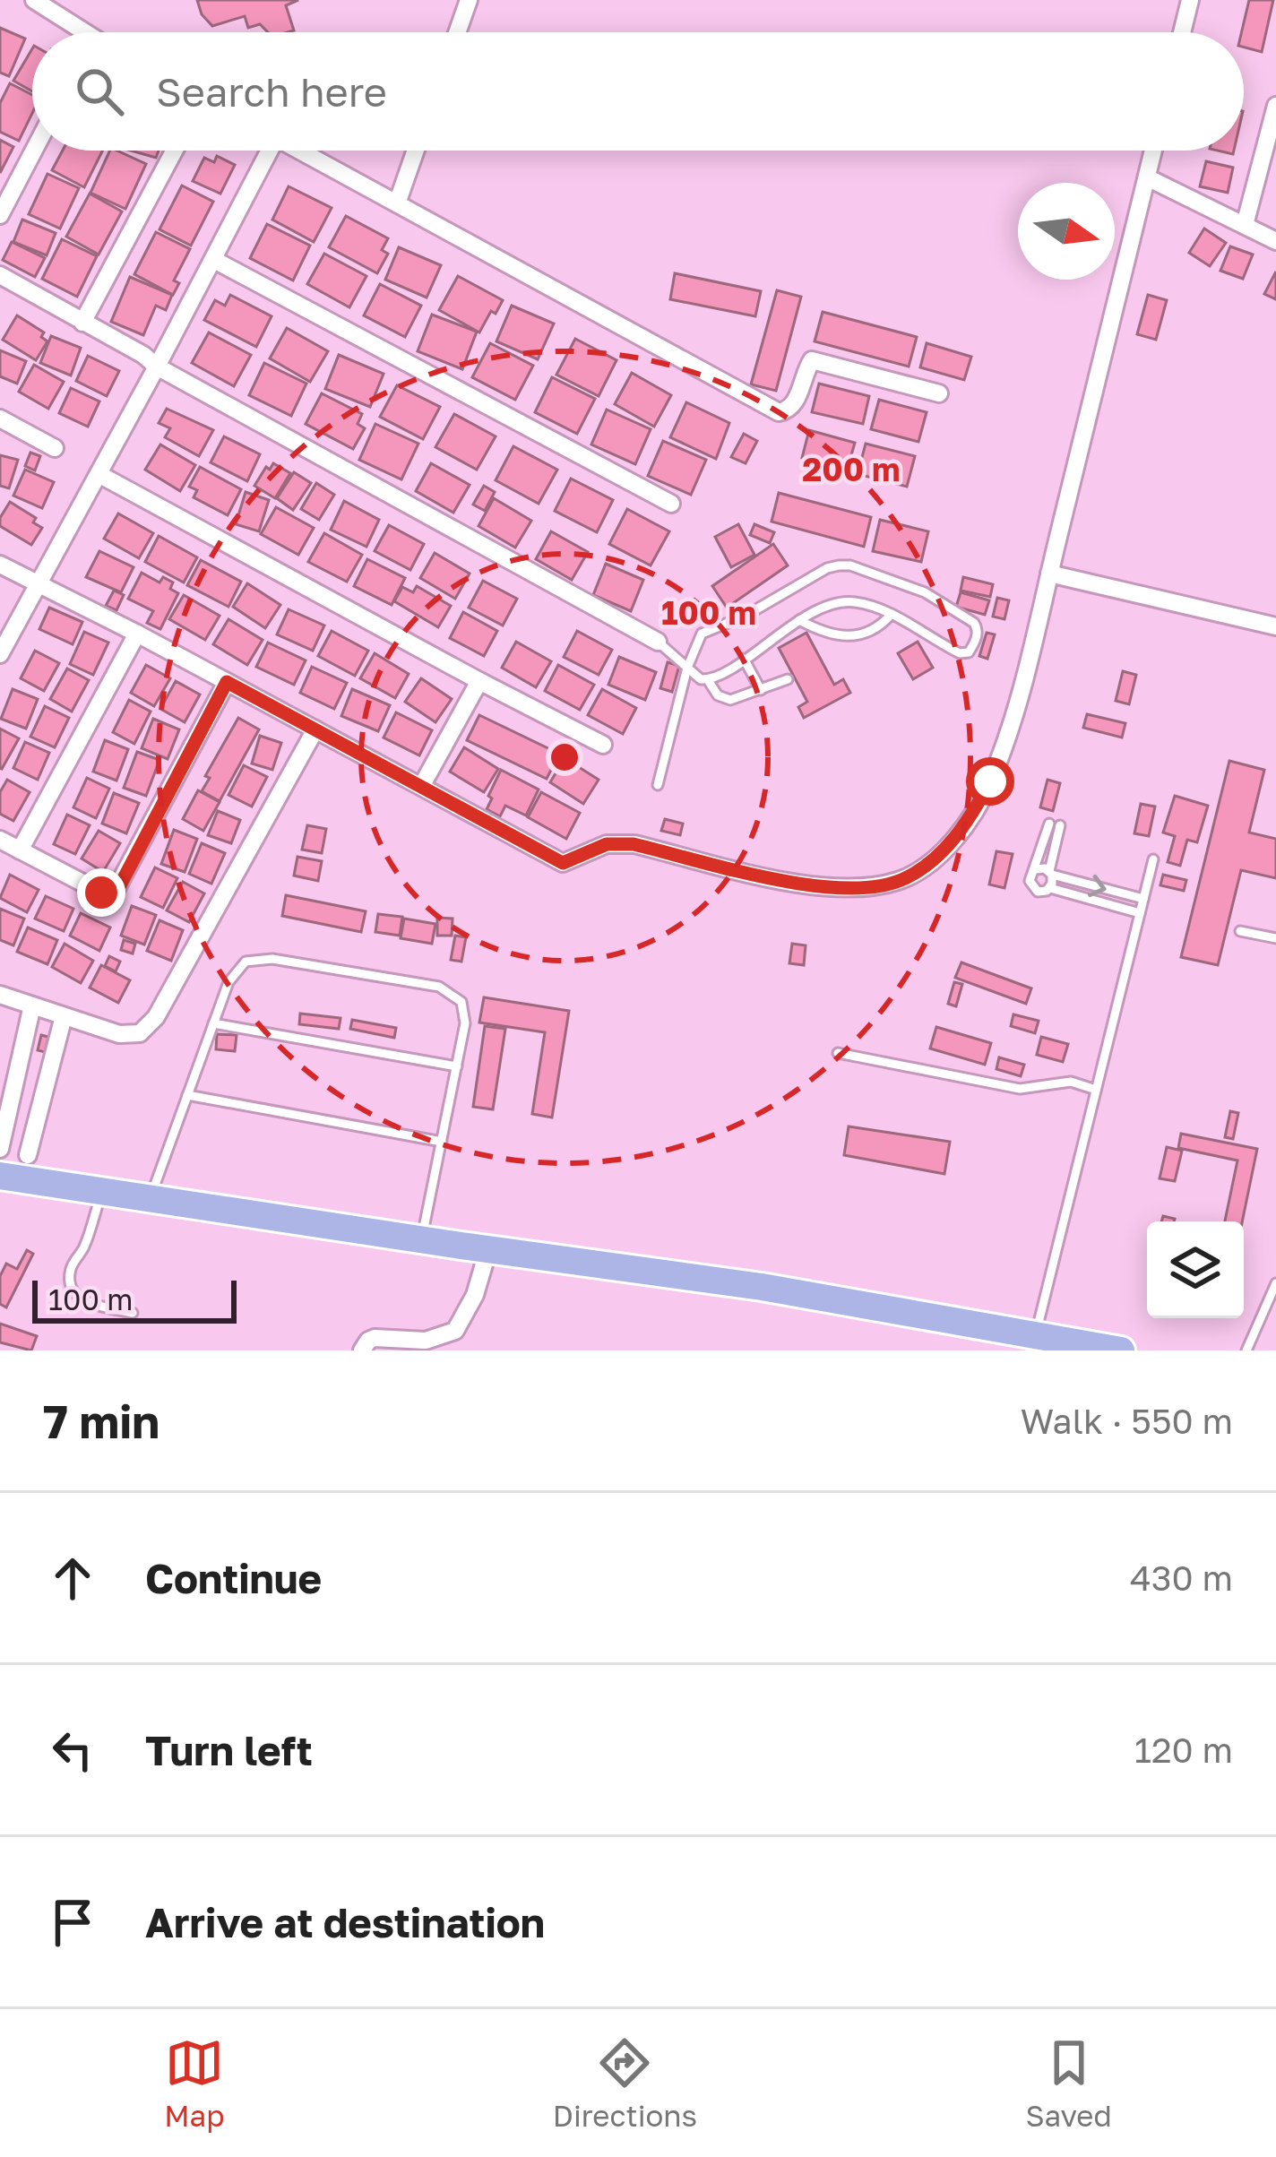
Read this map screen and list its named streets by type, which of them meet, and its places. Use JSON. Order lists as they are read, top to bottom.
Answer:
{
  "scale_bar": "100 m",
  "north": "right",
  "page": {
    "search": "Search here",
    "scale": "100 m",
    "heading": ["7 min", "Walk · 550 m"],
    "list": [
      ["Continue", "430 m"],
      ["Turn left", "120 m"],
      "Arrive at destination"
    ],
    "nav": ["Map", "Directions", "Saved"]
  },
  "rings": ["200 m", "100 m"]
}
